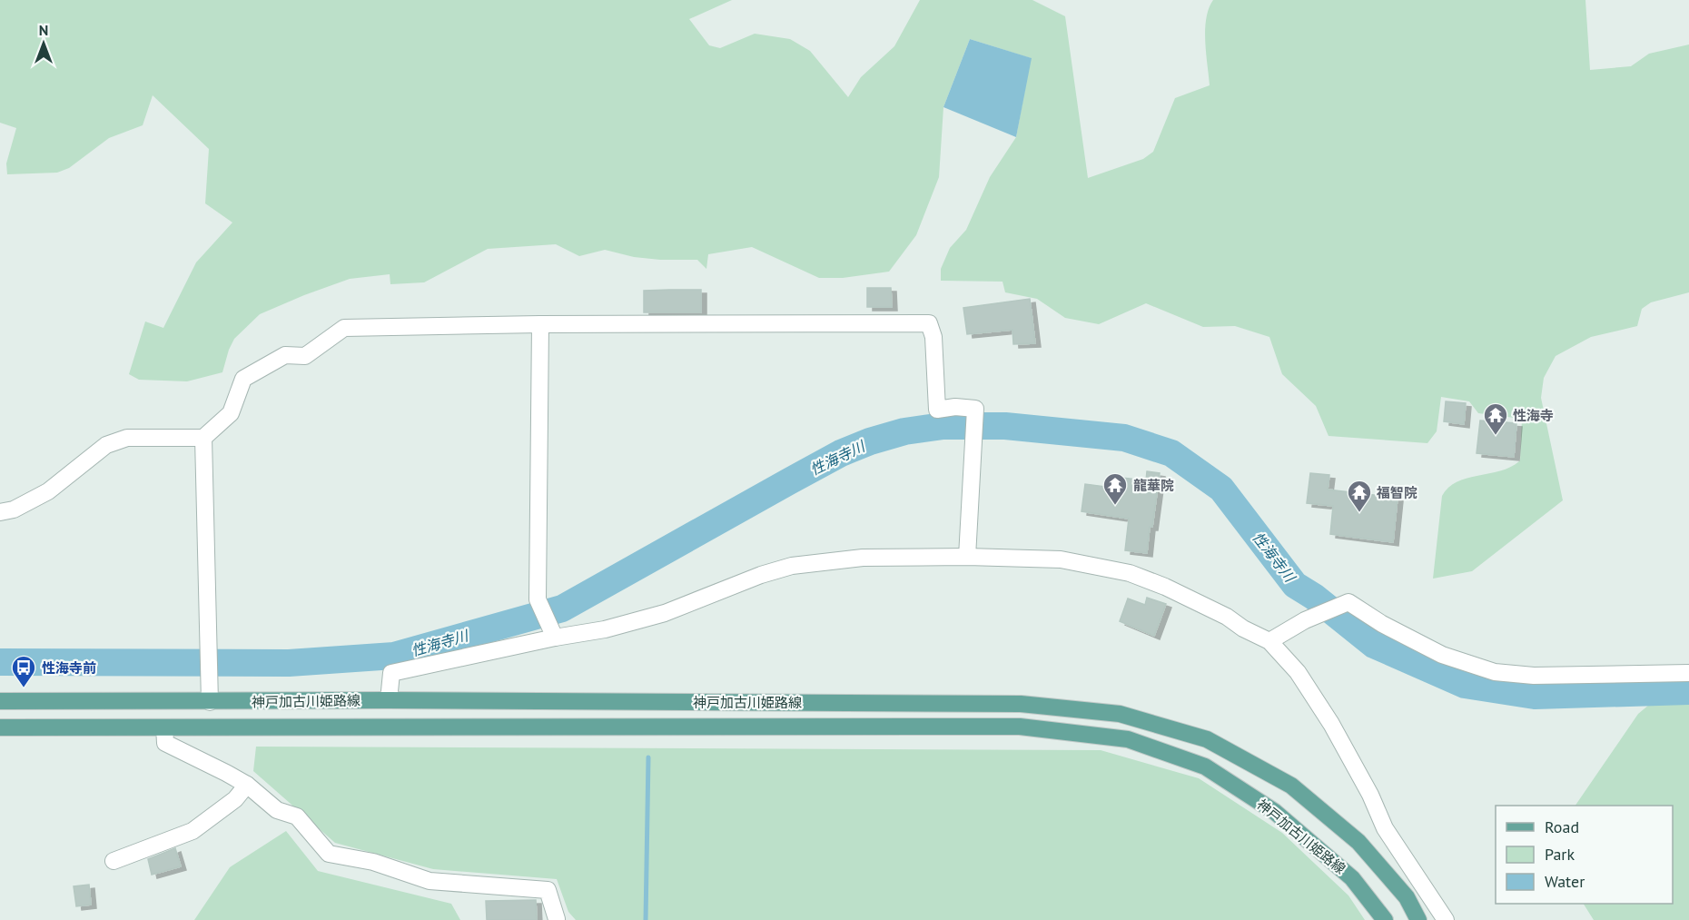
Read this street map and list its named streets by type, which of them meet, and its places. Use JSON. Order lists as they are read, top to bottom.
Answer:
{
  "streets": {
    "main road": ["神戸加古川姫路線"]
  },
  "water": ["性海寺川"],
  "places": {
    "temple": ["性海寺", "龍華院", "福智院"],
    "bus stop": ["性海寺前"]
  },
  "legend": ["Road", "Park", "Water"],
  "north": "top"
}
